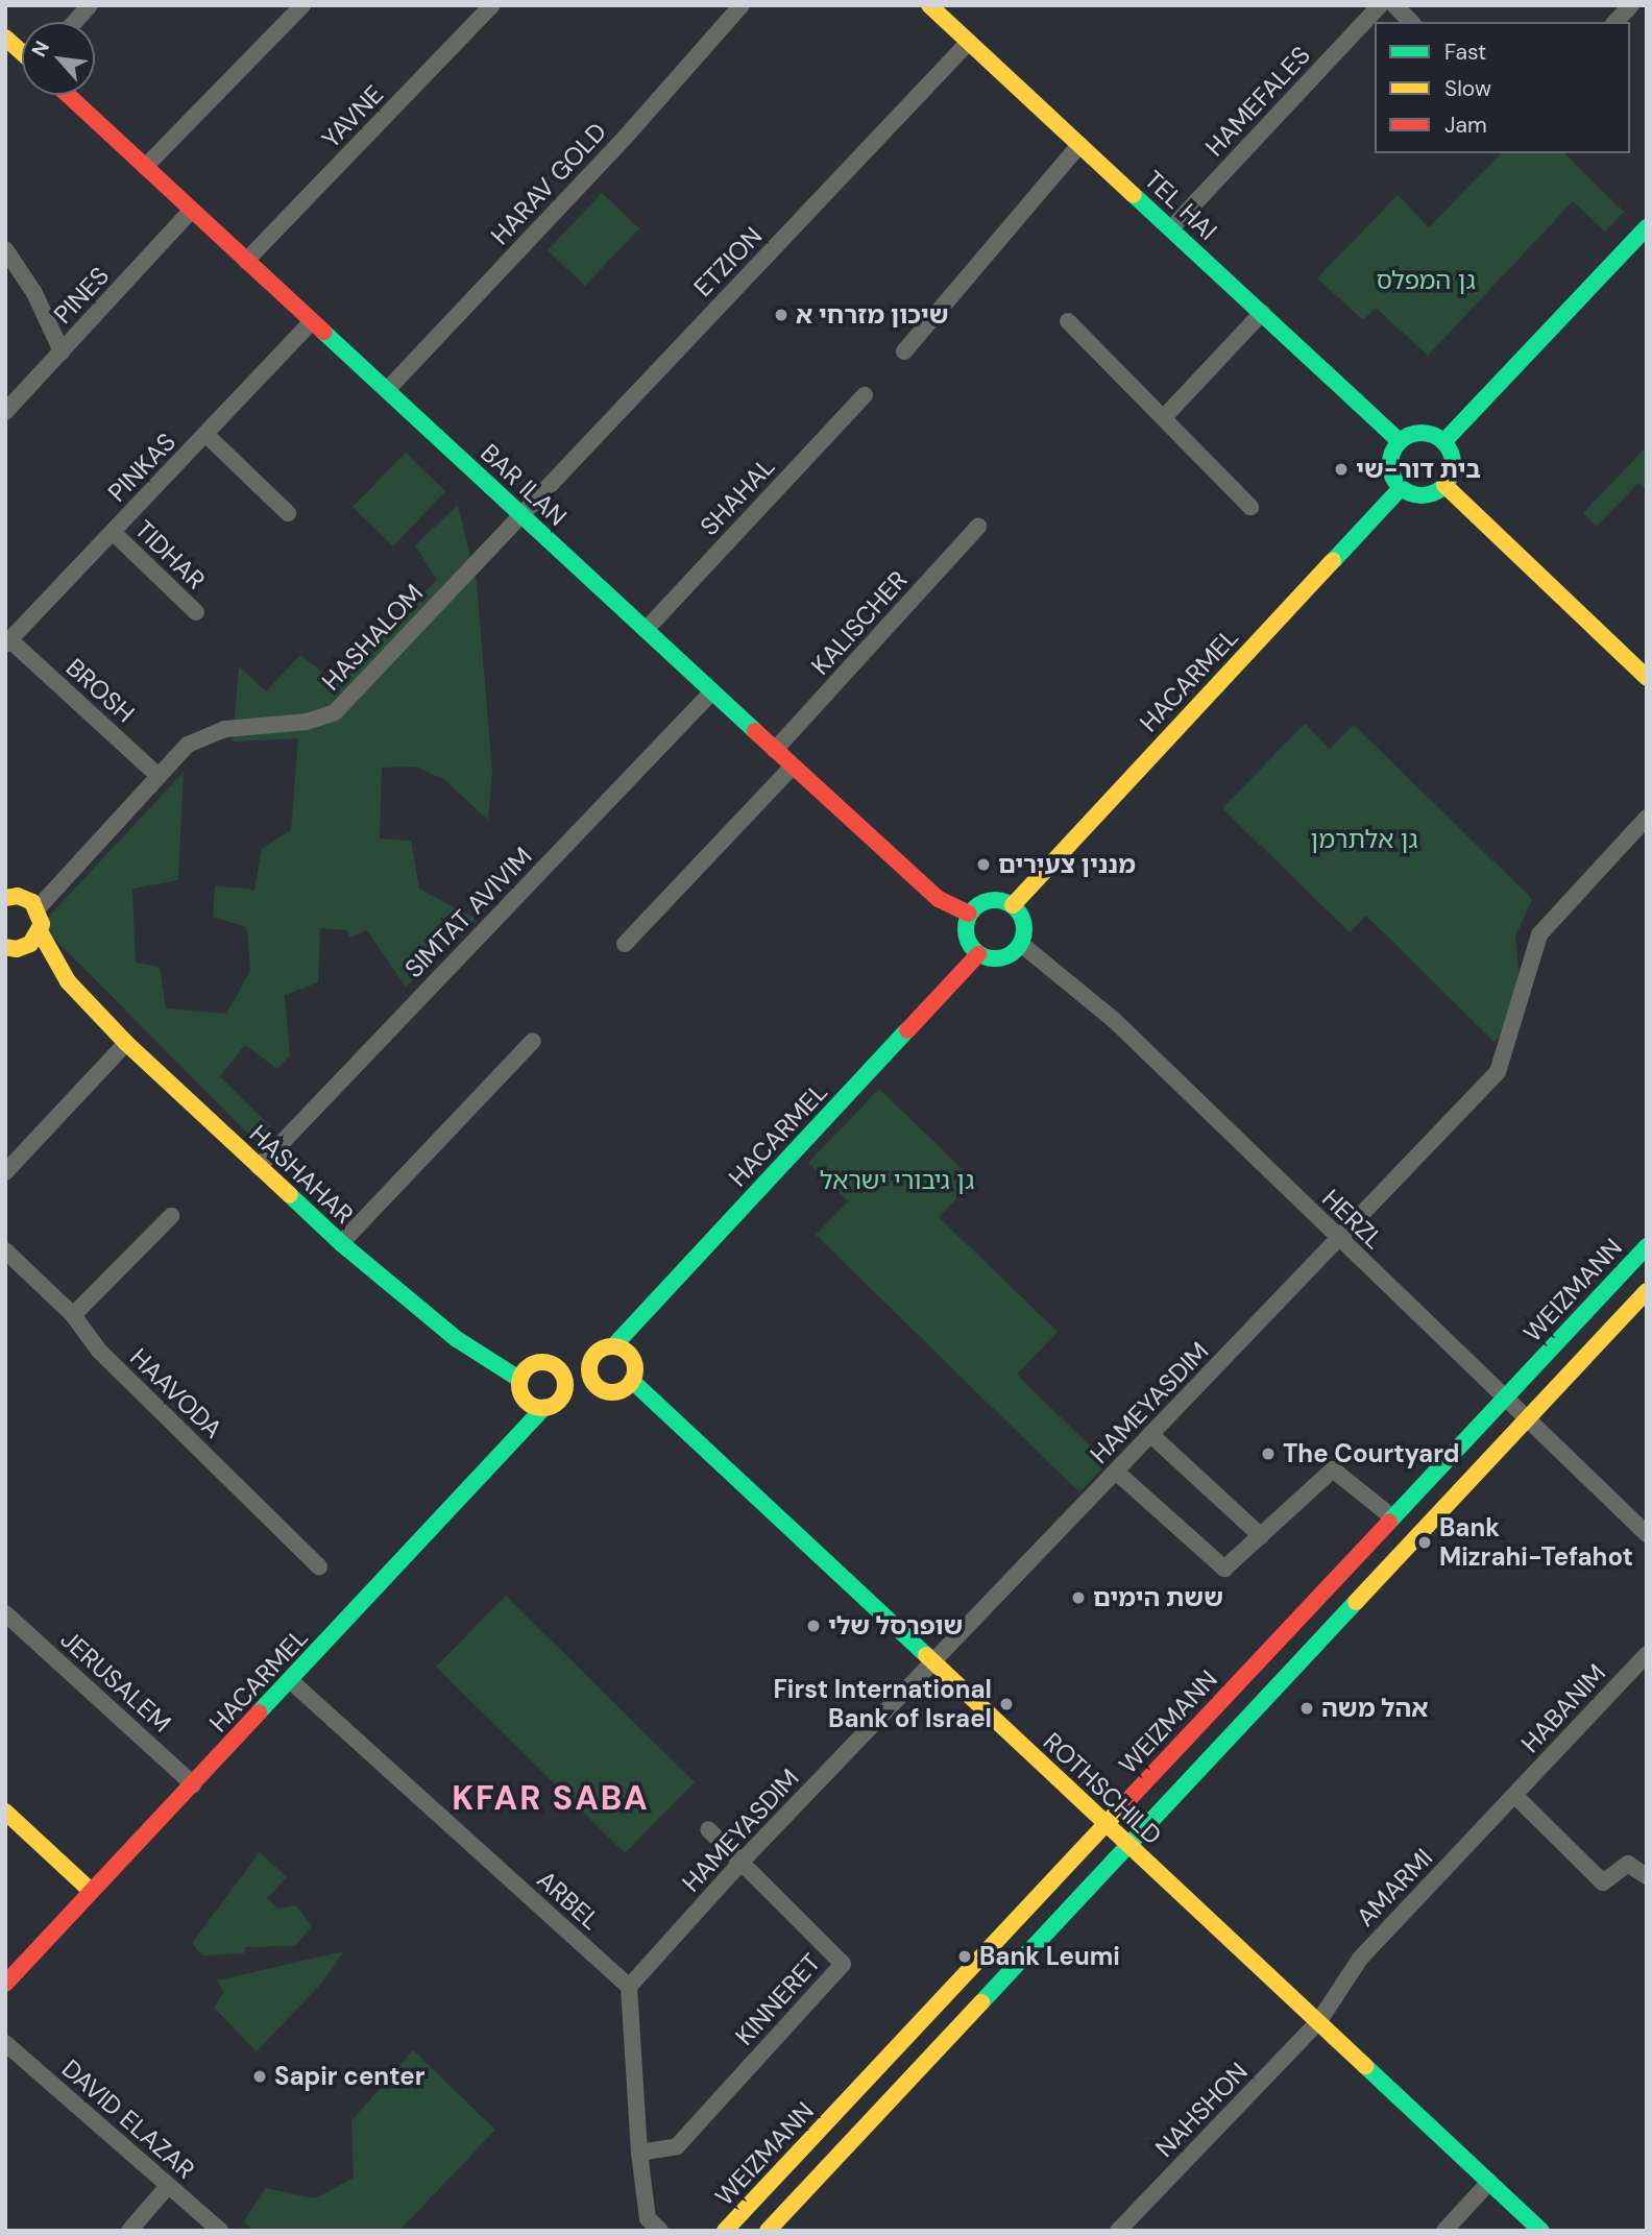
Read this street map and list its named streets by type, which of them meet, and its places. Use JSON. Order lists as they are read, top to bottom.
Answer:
{
  "streets": {
    "street": [
      "HAMEFALES",
      "YAVNE",
      "HARAV GOLD",
      "TEL HAI",
      "ETZION",
      "PINES",
      "PINKAS",
      "BAR ILAN",
      "SHAHAL",
      "TIDHAR",
      "KALISCHER",
      "HASHALOM",
      "HACARMEL",
      "BROSH",
      "SIMTAT AVIVIM",
      "HASHAHAR",
      "HERZL",
      "WEIZMANN",
      "HAAVODA",
      "HAMEYASDIM",
      "JERUSALEM",
      "HABANIM",
      "ROTHSCHILD",
      "AMARMI",
      "ARBEL",
      "KINNERET",
      "NAHSHON",
      "DAVID ELAZAR"
    ]
  },
  "crossings": [
    ["HAMEFALES", "TEL HAI"],
    ["YAVNE", "BAR ILAN"],
    ["HARAV GOLD", "BAR ILAN"],
    ["TEL HAI", "ETZION"],
    ["TEL HAI", "HACARMEL"],
    ["ETZION", "BAR ILAN"],
    ["ETZION", "HASHALOM"],
    ["PINES", "BAR ILAN"],
    ["PINKAS", "BAR ILAN"],
    ["PINKAS", "TIDHAR"],
    ["PINKAS", "BROSH"],
    ["BAR ILAN", "SHAHAL"],
    ["BAR ILAN", "KALISCHER"],
    ["BAR ILAN", "HASHALOM"],
    ["BAR ILAN", "HACARMEL"],
    ["BAR ILAN", "SIMTAT AVIVIM"],
    ["BAR ILAN", "HERZL"],
    ["HASHALOM", "BROSH"],
    ["HACARMEL", "HASHAHAR"],
    ["HACARMEL", "HERZL"],
    ["HACARMEL", "JERUSALEM"],
    ["HACARMEL", "ROTHSCHILD"],
    ["HACARMEL", "ARBEL"],
    ["SIMTAT AVIVIM", "HASHAHAR"],
    ["HERZL", "WEIZMANN"],
    ["HERZL", "HAMEYASDIM"],
    ["WEIZMANN", "ROTHSCHILD"],
    ["HAMEYASDIM", "ROTHSCHILD"],
    ["HAMEYASDIM", "ARBEL"],
    ["HAMEYASDIM", "KINNERET"],
    ["HABANIM", "AMARMI"],
    ["ROTHSCHILD", "AMARMI"],
    ["ROTHSCHILD", "NAHSHON"],
    ["AMARMI", "NAHSHON"]
  ],
  "districts": ["KFAR SABA"],
  "parks": ["גן המפלס", "גן אלתרמן", "גן גיבורי ישראל"],
  "places": [
    "שיכון מזרחי א",
    "בית דור-שי",
    "מננין צעירים",
    "The Courtyard",
    "Bank Mizrahi-Tefahot",
    "ששת הימים",
    "שופרסל שלי",
    "First International Bank of Israel",
    "אהל משה",
    "Bank Leumi",
    "Sapir center"
  ],
  "legend": ["Fast", "Slow", "Jam"],
  "north": "top left"
}
